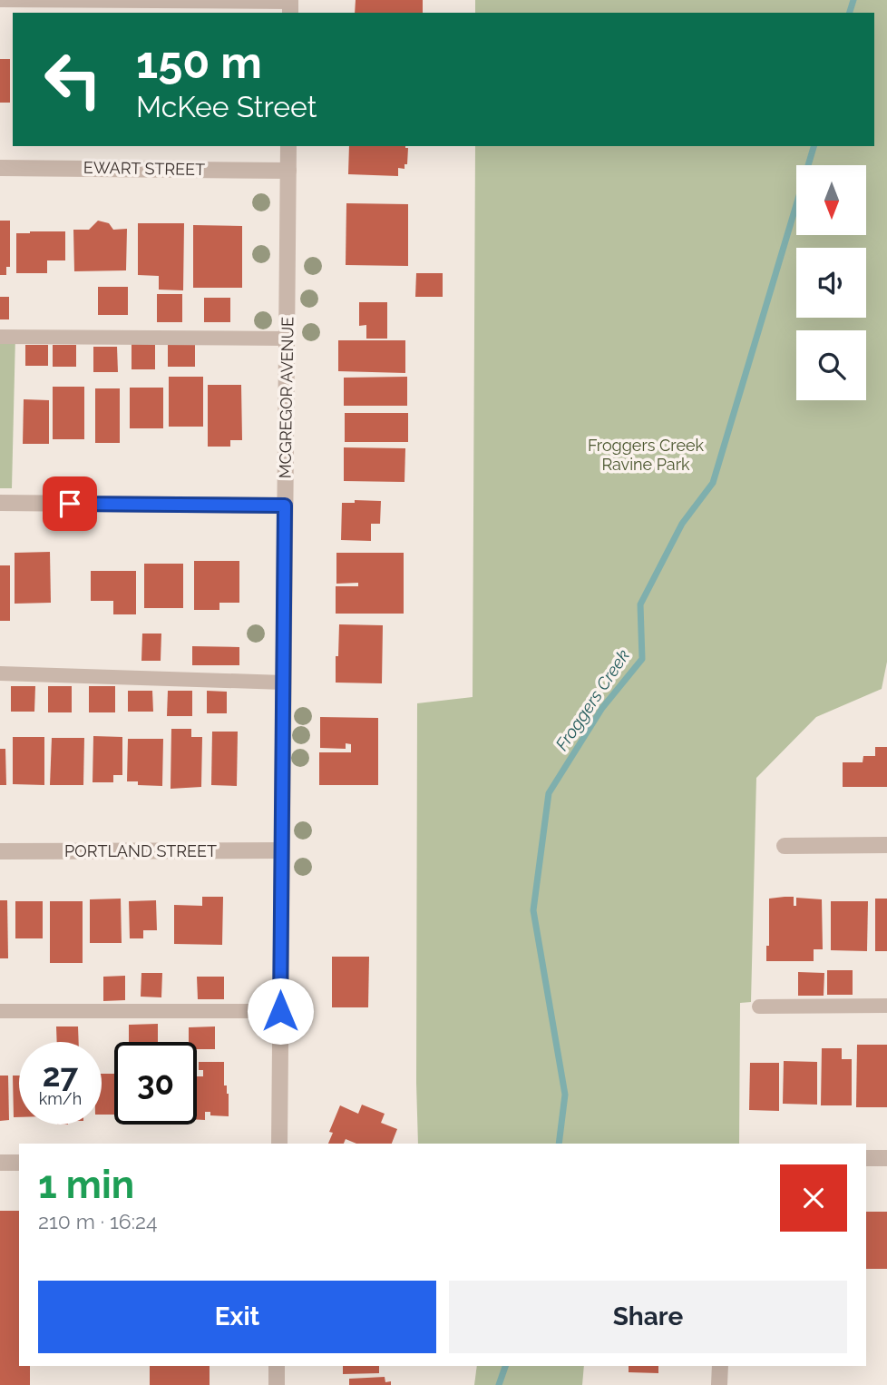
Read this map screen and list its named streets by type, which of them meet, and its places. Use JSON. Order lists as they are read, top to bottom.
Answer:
{
  "streets": {
    "street": ["EWART STREET", "MCGREGOR AVENUE", "PORTLAND STREET"]
  },
  "crossings": [
    ["EWART STREET", "MCGREGOR AVENUE"],
    ["MCGREGOR AVENUE", "PORTLAND STREET"]
  ],
  "water": ["Froggers Creek"],
  "parks": ["Froggers Creek Ravine Park"],
  "north": "bottom",
  "page": {
    "turn": ["150 m", "McKee Street"],
    "speed": "27 km/h",
    "limit": "30",
    "heading": ["1 min", "210 m · 16:24"],
    "buttons": ["Exit", "Share"]
  }
}
